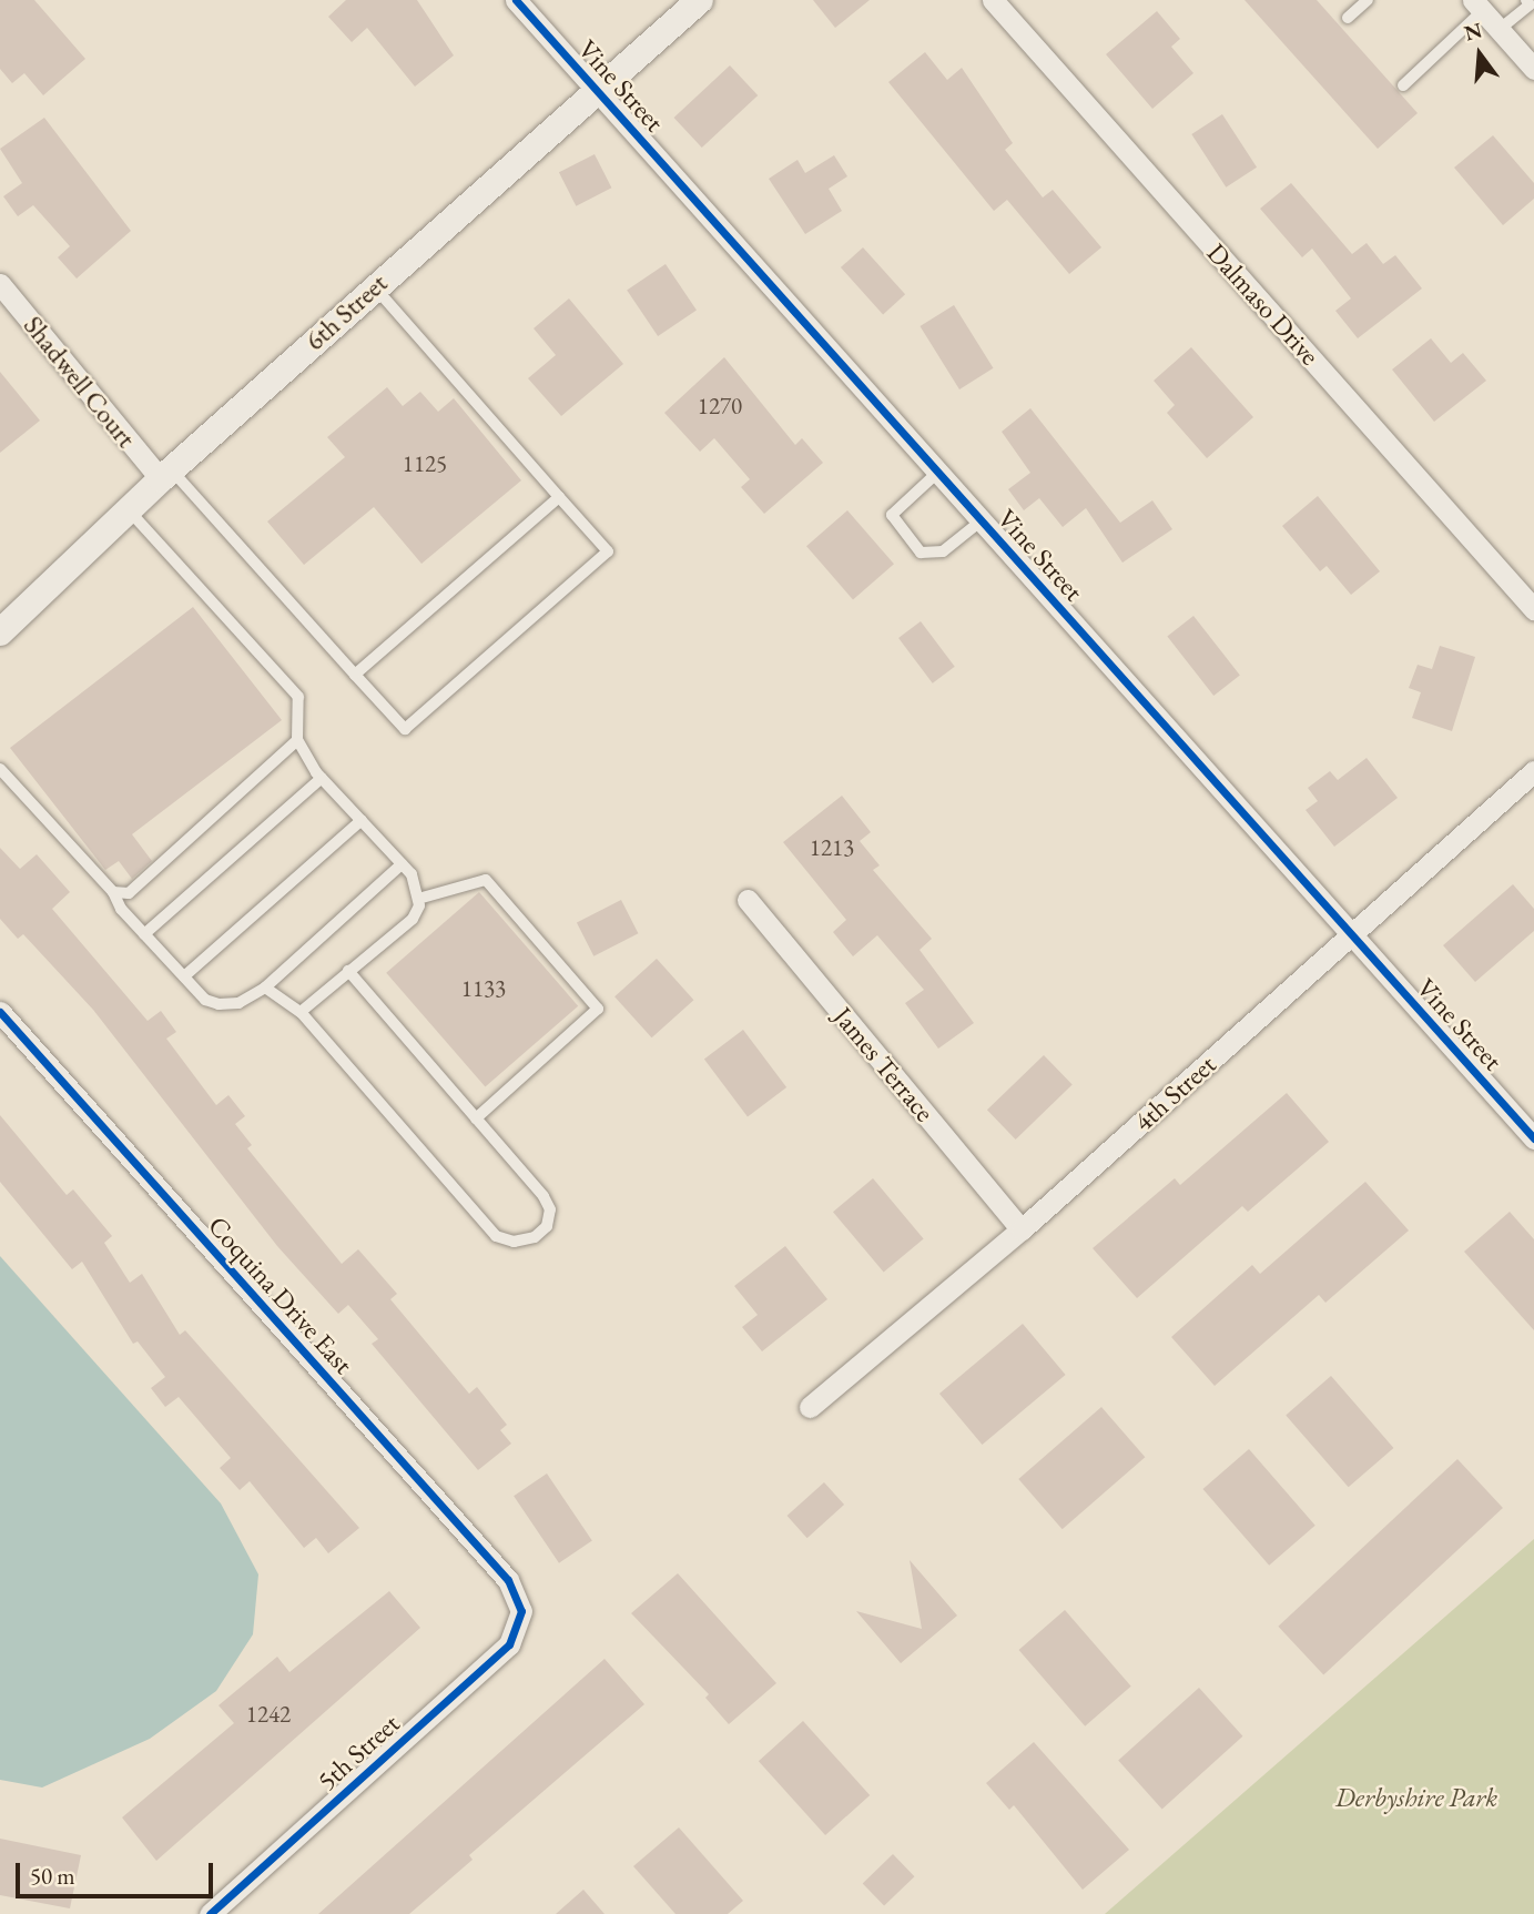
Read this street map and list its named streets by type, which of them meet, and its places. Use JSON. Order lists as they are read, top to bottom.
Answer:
{
  "streets": {
    "street": [
      "Vine Street",
      "Dalmaso Drive",
      "6th Street",
      "Shadwell Court",
      "James Terrace",
      "4th Street",
      "Coquina Drive East",
      "5th Street"
    ]
  },
  "crossings": [
    ["Vine Street", "6th Street"],
    ["Vine Street", "4th Street"],
    ["6th Street", "Shadwell Court"],
    ["James Terrace", "4th Street"],
    ["Coquina Drive East", "5th Street"]
  ],
  "parks": ["Derbyshire Park"],
  "house_numbers": [
    "1270",
    "1125",
    "1213",
    "1133",
    "1242"
  ],
  "scale_bar": "50 m",
  "north": "top"
}
